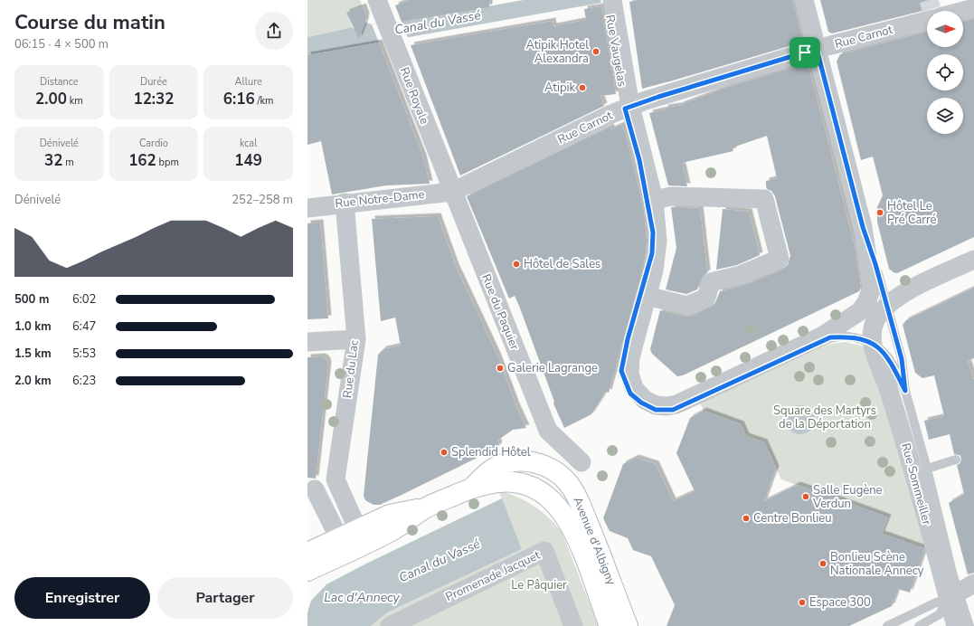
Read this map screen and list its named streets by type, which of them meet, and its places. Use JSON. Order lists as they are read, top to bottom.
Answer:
{
  "streets": {
    "main road": ["Avenue d'Albigny"],
    "street": [
      "Rue Carnot",
      "Rue Vaugelas",
      "Rue Royale",
      "Rue Notre-Dame",
      "Rue du Paquier",
      "Rue du Lac",
      "Rue Sommeiller",
      "Promenade Jacquet"
    ]
  },
  "crossings": [
    ["Rue Carnot", "Rue Vaugelas"],
    ["Rue Carnot", "Rue Royale"],
    ["Rue Carnot", "Rue Notre-Dame"],
    ["Rue Carnot", "Rue du Paquier"],
    ["Rue Carnot", "Rue Sommeiller"],
    ["Rue Vaugelas", "Rue Sommeiller"],
    ["Rue Royale", "Rue Notre-Dame"],
    ["Rue Royale", "Rue du Paquier"],
    ["Rue Notre-Dame", "Rue du Paquier"],
    ["Rue Notre-Dame", "Rue du Lac"]
  ],
  "water": ["Canal du Vassé", "Lac d'Annecy"],
  "parks": ["Square des Martyrs de la Déportation", "Le Pâquier"],
  "places": [
    "Atipik Hotel Alexandra",
    "Atipik",
    "Hôtel Le Pré Carré",
    "Hôtel de Sales",
    "Galerie Lagrange",
    "Splendid Hôtel",
    "Salle Eugène Verdun",
    "Centre Bonlieu",
    "Bonlieu Scène Nationale Annecy",
    "Espace 300"
  ],
  "north": "right",
  "page": {
    "heading": ["Course du matin", "06:15 · 4 × 500 m"],
    "stats": [
      ["Distance", "2.00 km"],
      ["Durée", "12:32"],
      ["Allure", "6:16 /km"],
      ["Dénivelé", "32 m"],
      ["Cardio", "162 bpm"],
      ["kcal", "149"]
    ],
    "chart": ["Dénivelé", "252–258 m"],
    "list": [
      {
        "name": "500 m",
        "note": "6:02"
      },
      {
        "name": "1.0 km",
        "note": "6:47"
      },
      {
        "name": "1.5 km",
        "note": "5:53"
      },
      {
        "name": "2.0 km",
        "note": "6:23"
      }
    ],
    "buttons": ["Enregistrer", "Partager"]
  }
}
